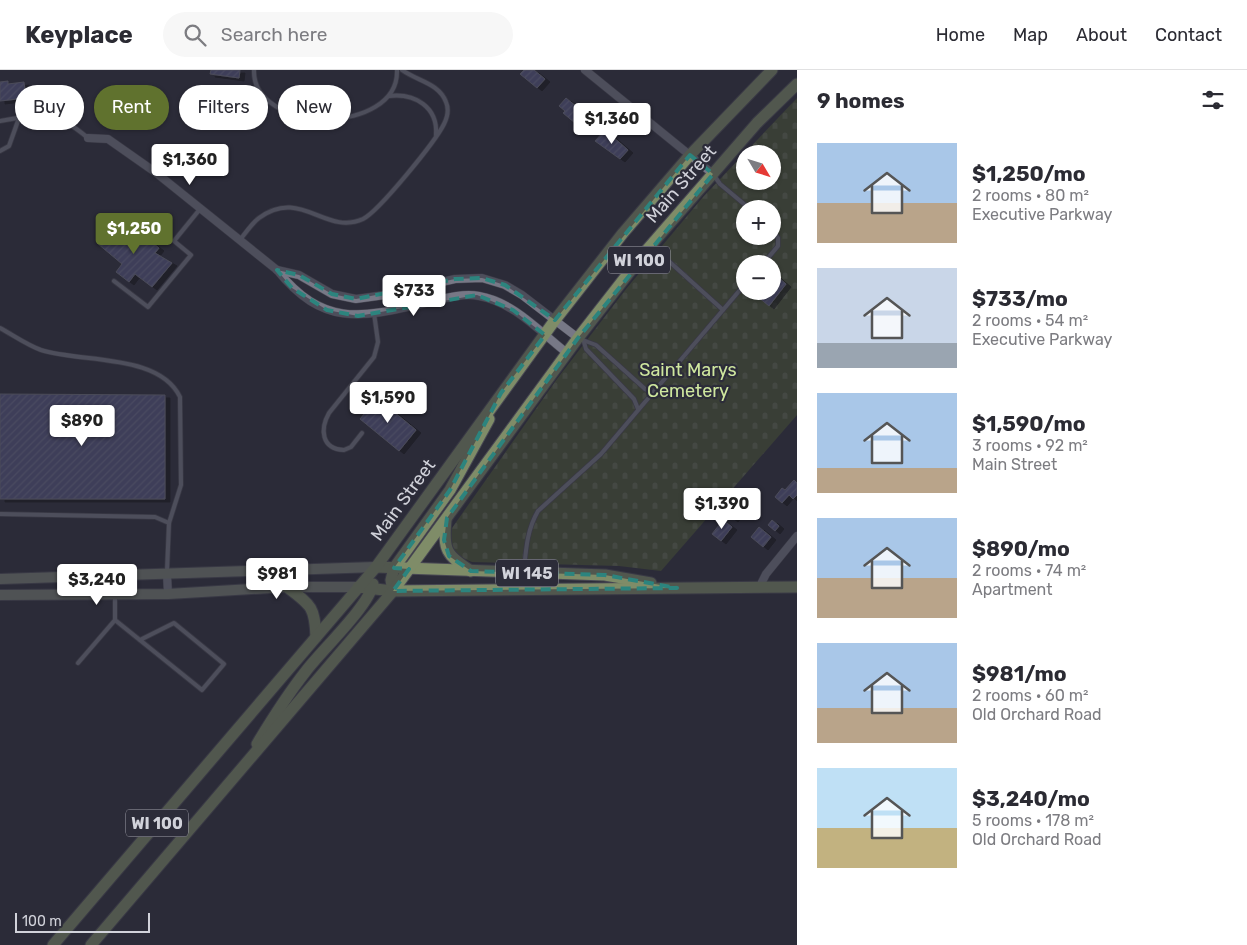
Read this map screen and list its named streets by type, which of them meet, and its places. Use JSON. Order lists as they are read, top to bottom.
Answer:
{
  "streets": {
    "main road": ["Main Street", "WI 100", "WI 145"]
  },
  "crossings": [
    ["Main Street", "WI 145"]
  ],
  "parks": ["Saint Marys Cemetery"],
  "scale_bar": "100 m",
  "north": "bottom right",
  "page": {
    "header": "Keyplace",
    "search": "Search here",
    "nav": [
      "Home",
      "Map",
      "About",
      "Contact"
    ],
    "heading": "9 homes",
    "chip": [
      "Buy",
      "Rent",
      "Filters",
      "New"
    ],
    "price": [
      "$1,360",
      "$1,360",
      "$1,250",
      "$733",
      "$1,590",
      "$890",
      "$1,390",
      "$981",
      "$3,240"
    ],
    "list": [
      {
        "name": "$1,250/mo",
        "note": "2 rooms · 80 m² · Executive Parkway"
      },
      {
        "name": "$733/mo",
        "note": "2 rooms · 54 m² · Executive Parkway"
      },
      {
        "name": "$1,590/mo",
        "note": "3 rooms · 92 m² · Main Street"
      },
      {
        "name": "$890/mo",
        "note": "2 rooms · 74 m² · Apartment"
      },
      {
        "name": "$981/mo",
        "note": "2 rooms · 60 m² · Old Orchard Road"
      },
      {
        "name": "$3,240/mo",
        "note": "5 rooms · 178 m² · Old Orchard Road"
      }
    ],
    "map_buttons": ["+", "−"],
    "scale": "100 m"
  }
}
